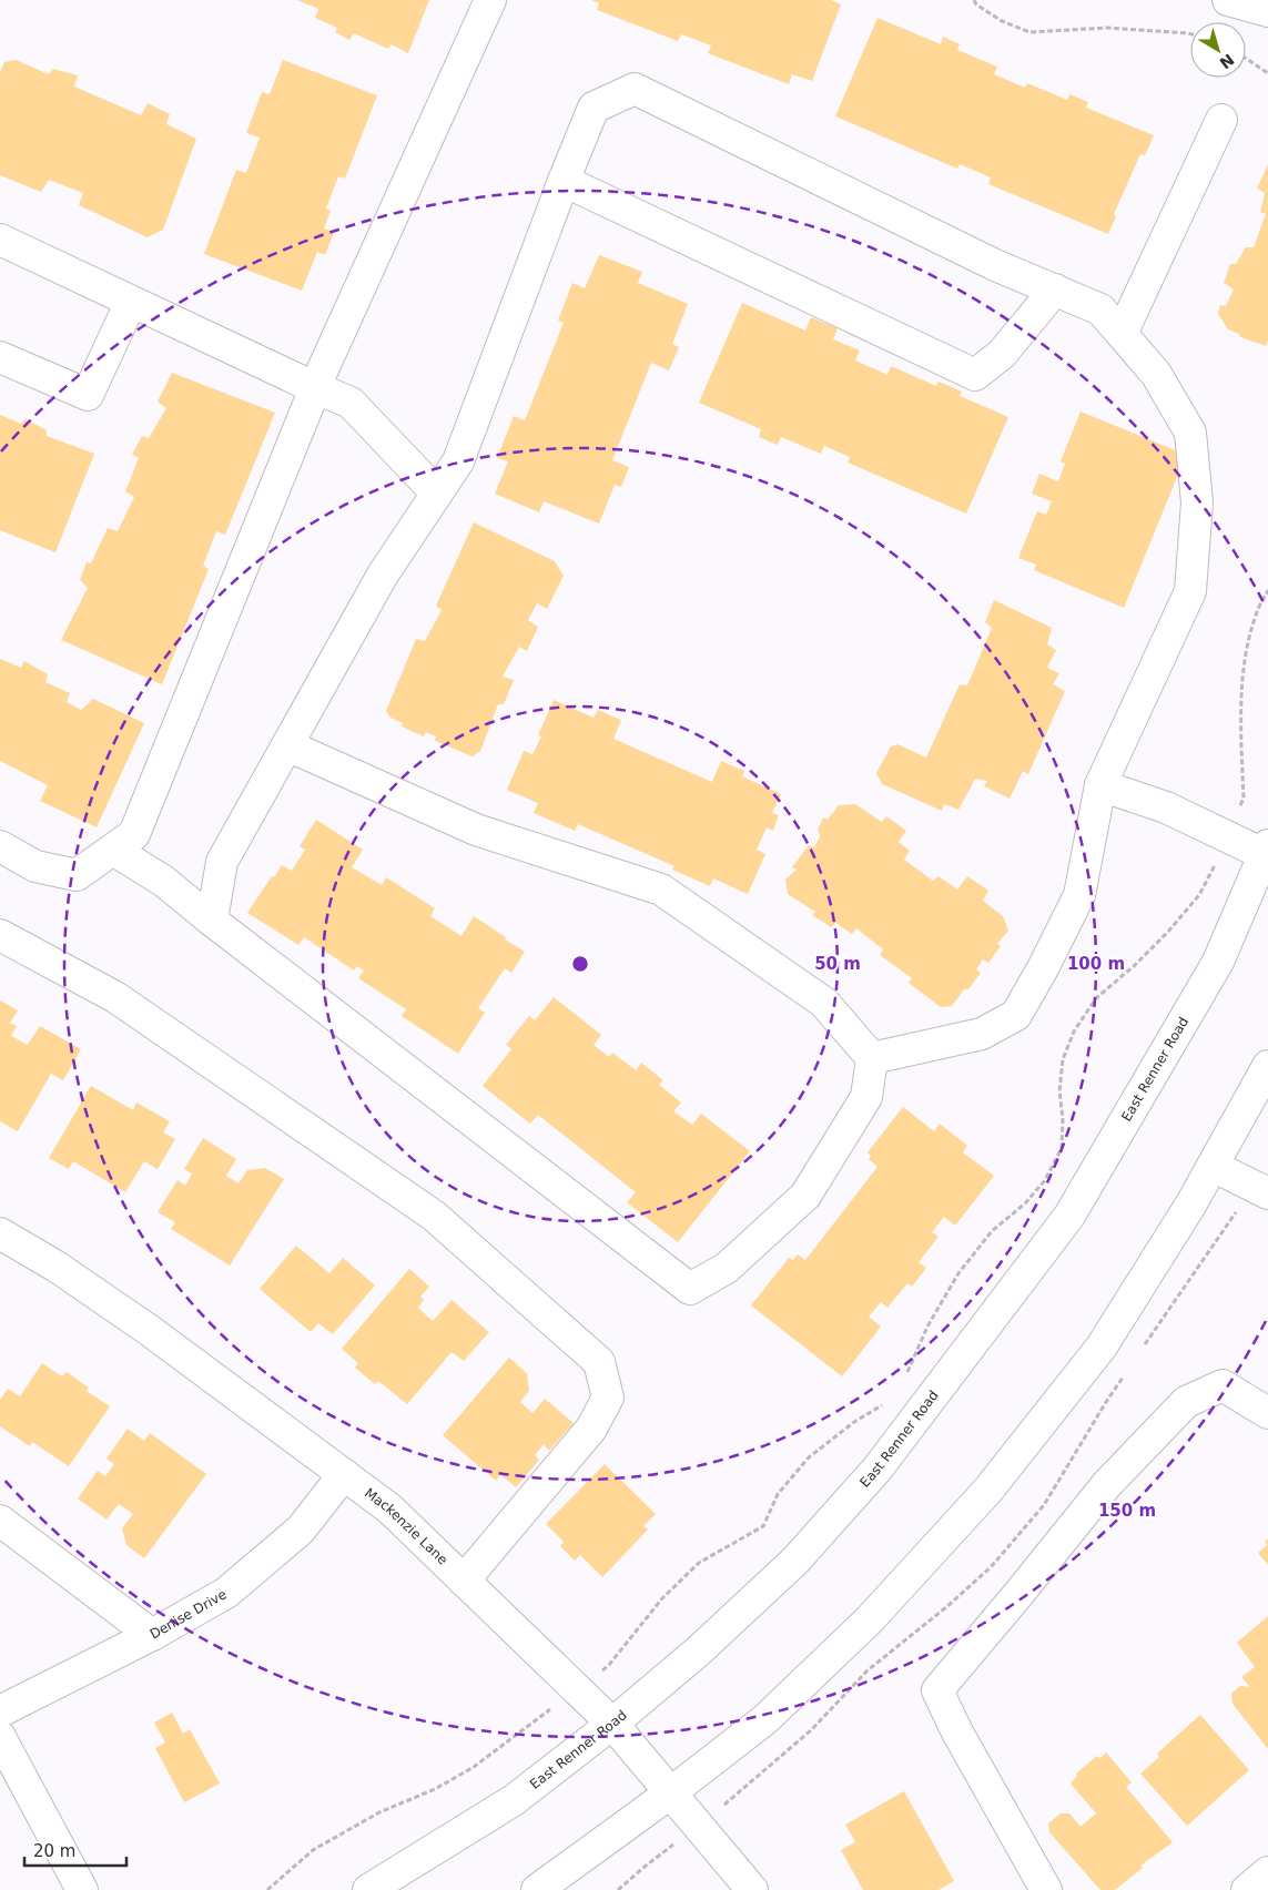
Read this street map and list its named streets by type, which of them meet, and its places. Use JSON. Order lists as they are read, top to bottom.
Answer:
{
  "streets": {
    "main road": ["East Renner Road", "Mackenzie Lane", "Denise Drive"]
  },
  "crossings": [
    ["East Renner Road", "Mackenzie Lane"],
    ["Mackenzie Lane", "Denise Drive"]
  ],
  "scale_bar": "20 m",
  "north": "bottom right",
  "rings": ["50 m", "100 m", "150 m"]
}
